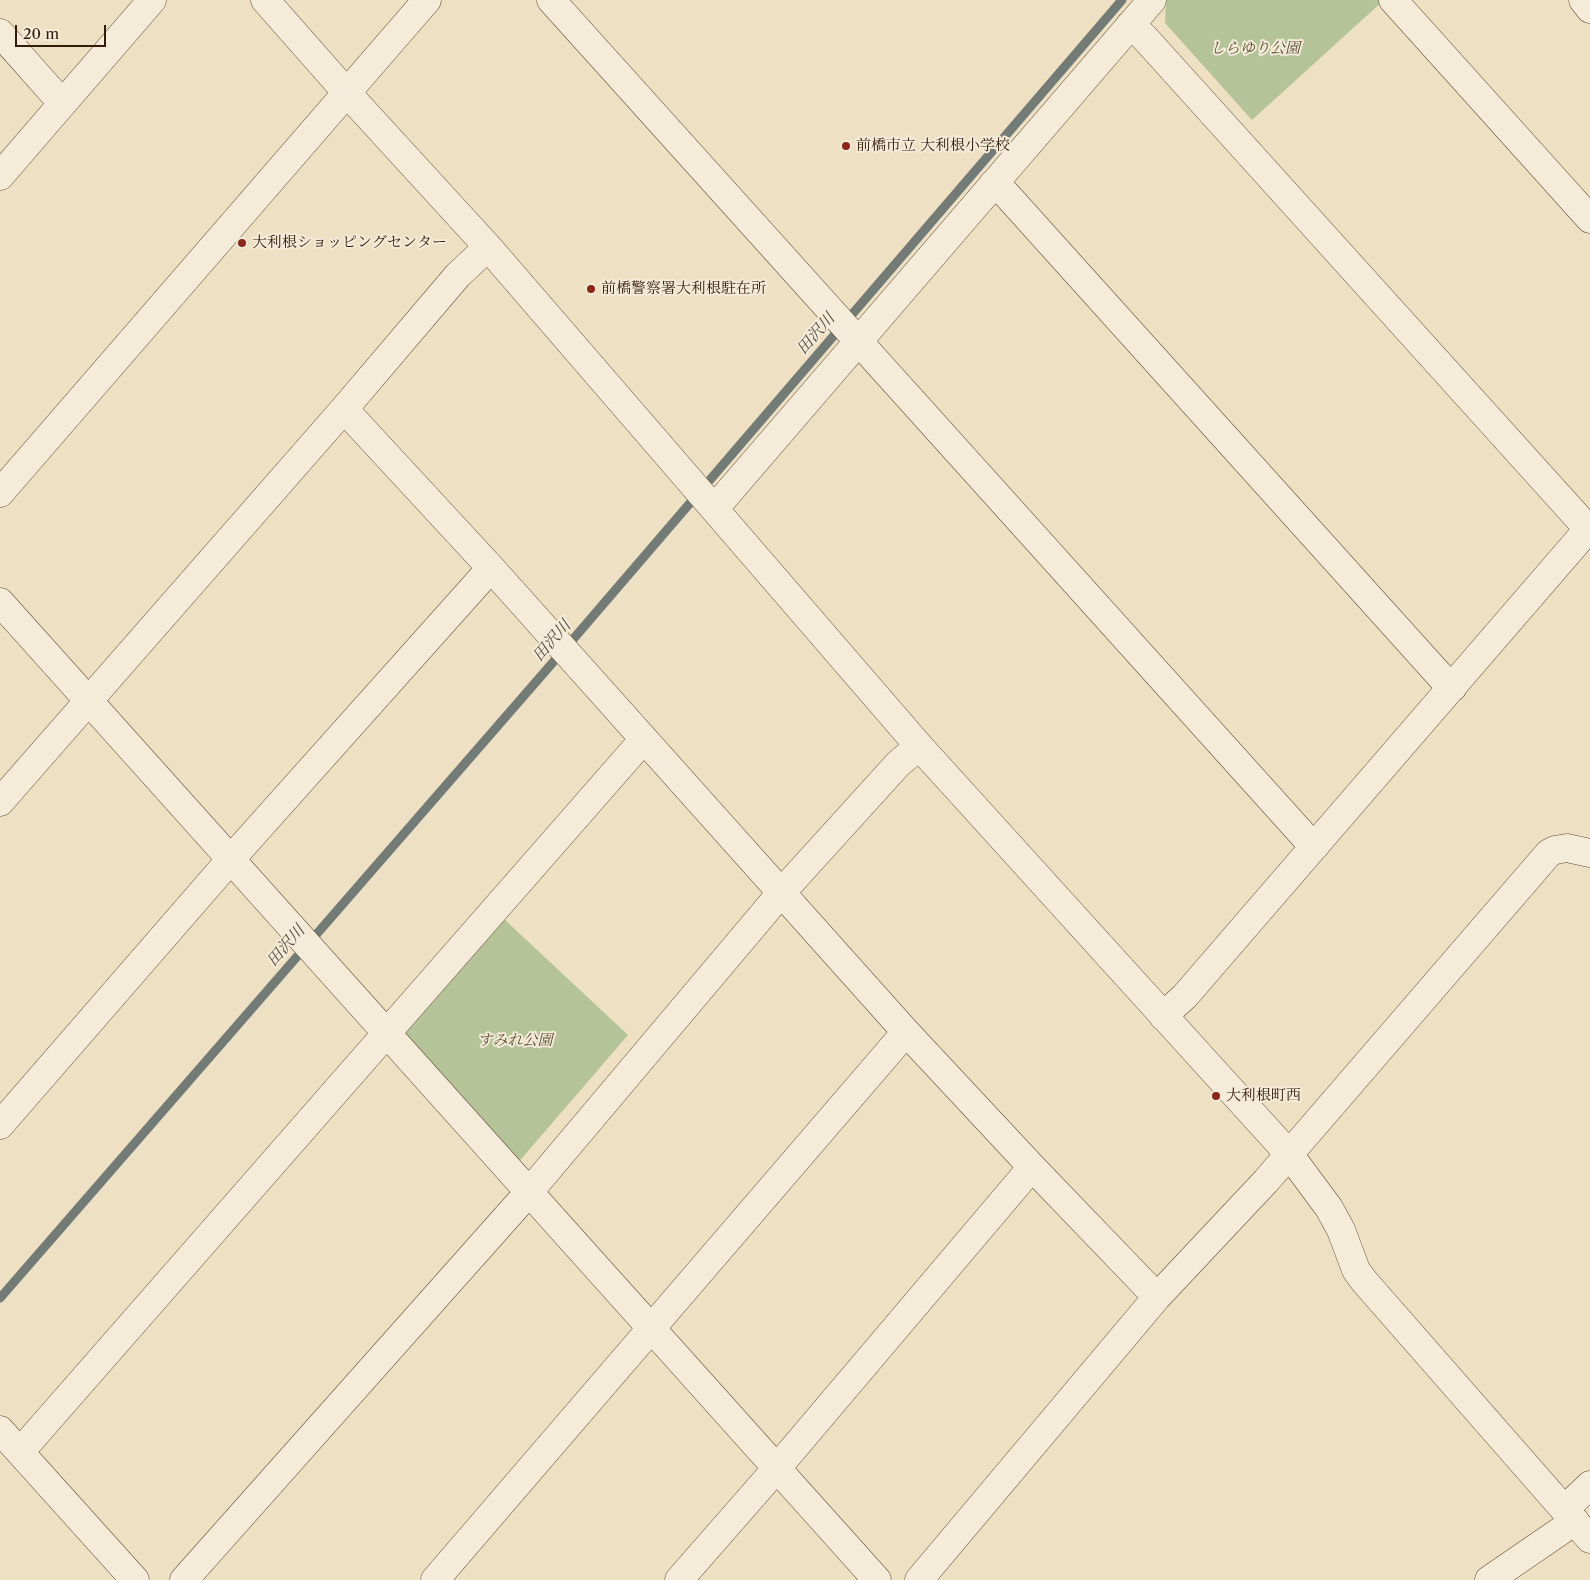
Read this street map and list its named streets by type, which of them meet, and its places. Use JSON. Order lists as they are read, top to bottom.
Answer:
{
  "water": ["田沢川"],
  "parks": ["しらゆり公園", "すみれ公園"],
  "places": [
    "前橋市立 大利根小学校",
    "大利根ショッピングセンター",
    "前橋警察署大利根駐在所",
    "大利根町西"
  ],
  "scale_bar": "20 m"
}
